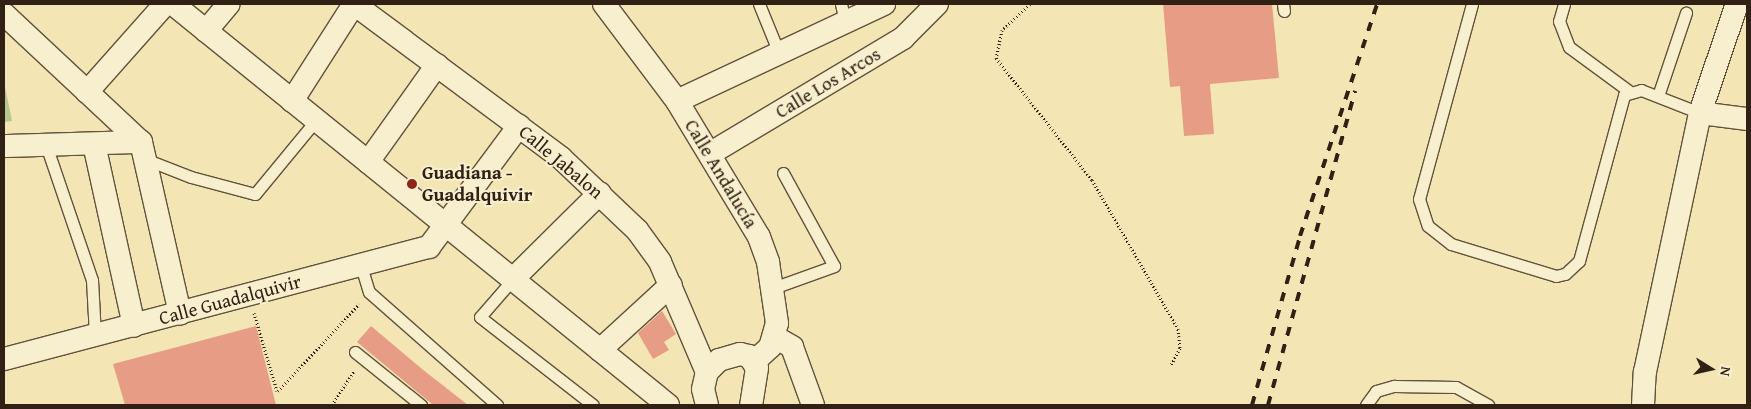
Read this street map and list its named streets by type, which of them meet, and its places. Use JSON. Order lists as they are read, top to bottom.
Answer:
{
  "streets": {
    "street": [
      "Calle Los Arcos",
      "Calle Jabalon",
      "Calle Andalucía",
      "Calle Guadalquivir"
    ]
  },
  "crossings": [
    ["Calle Los Arcos", "Calle Andalucía"],
    ["Calle Jabalon", "Calle Guadalquivir"]
  ],
  "places": ["Guadiana - Guadalquivir"],
  "north": "right"
}
